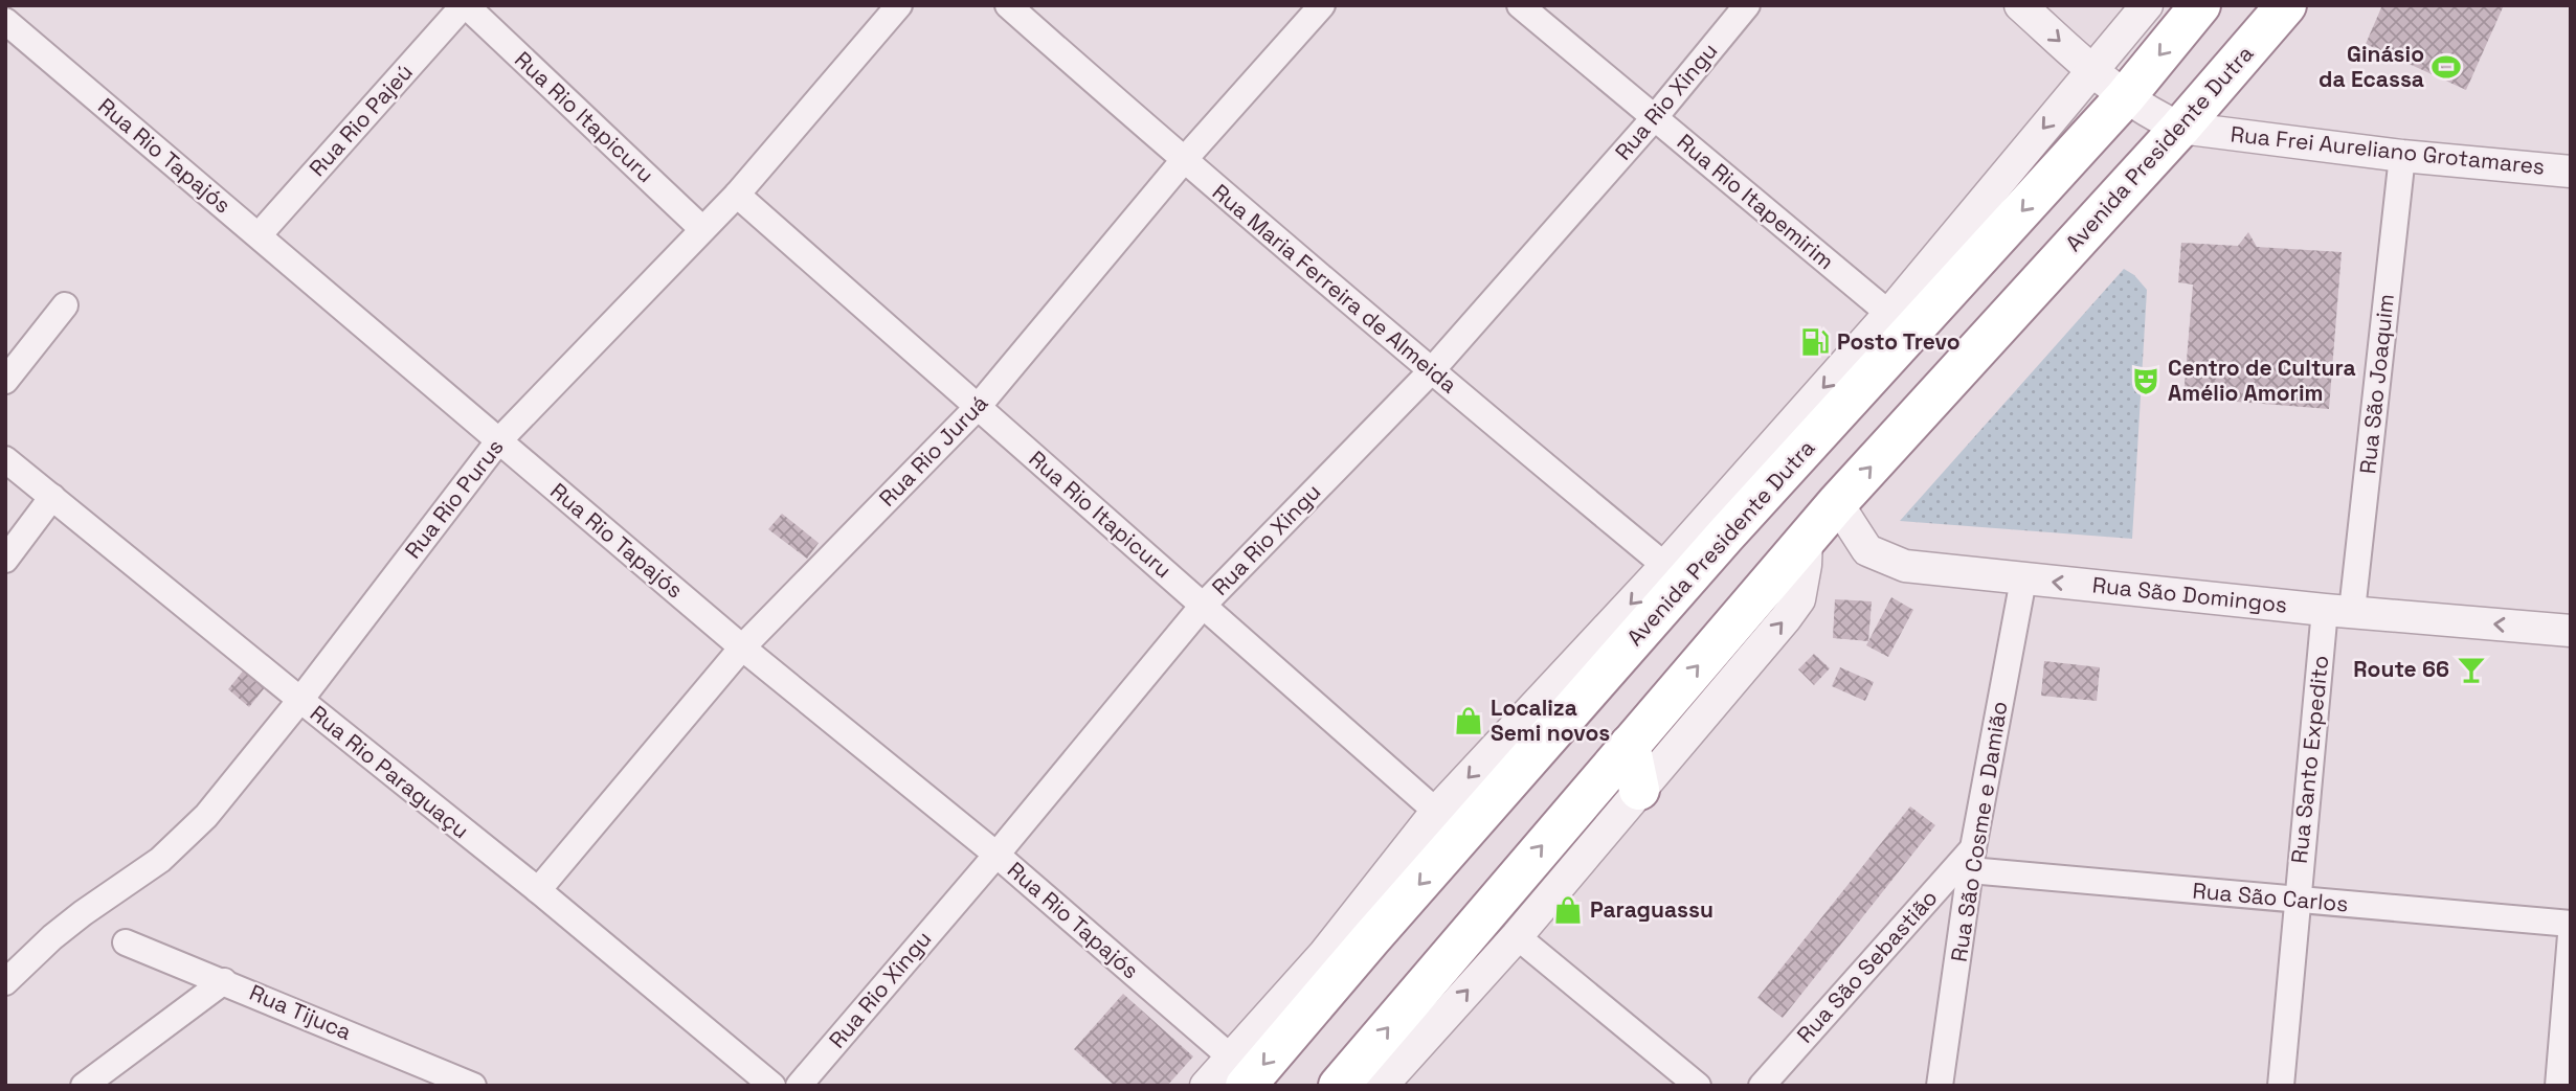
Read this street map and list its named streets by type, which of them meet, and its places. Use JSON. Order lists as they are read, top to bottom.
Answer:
{
  "streets": {
    "highway": ["Avenida Presidente Dutra"],
    "street": [
      "Rua Rio Xingu",
      "Rua Rio Itapicuru",
      "Rua Rio Pajeú",
      "Rua Frei Aureliano Grotamares",
      "Rua Rio Tapajós",
      "Rua Rio Itapemirim",
      "Rua Maria Ferreira de Almeida",
      "Rua São Joaquim",
      "Rua Rio Juruá",
      "Rua Rio Purus",
      "Rua São Domingos",
      "Rua Santo Expedito",
      "Rua Rio Paraguaçu",
      "Rua São Cosme e Damião",
      "Rua São Carlos",
      "Rua São Sebastião",
      "Rua Tijuca"
    ]
  },
  "crossings": [
    ["Rua Rio Xingu", "Rua Rio Itapicuru"],
    ["Rua Rio Xingu", "Rua Rio Tapajós"],
    ["Rua Rio Xingu", "Rua Rio Itapemirim"],
    ["Rua Rio Xingu", "Rua Maria Ferreira de Almeida"],
    ["Rua Rio Itapicuru", "Rua Rio Pajeú"],
    ["Rua Rio Itapicuru", "Avenida Presidente Dutra"],
    ["Rua Rio Itapicuru", "Rua Rio Juruá"],
    ["Rua Rio Itapicuru", "Rua Rio Purus"],
    ["Rua Rio Pajeú", "Rua Rio Tapajós"],
    ["Avenida Presidente Dutra", "Rua Frei Aureliano Grotamares"],
    ["Avenida Presidente Dutra", "Rua Rio Tapajós"],
    ["Avenida Presidente Dutra", "Rua Rio Itapemirim"],
    ["Avenida Presidente Dutra", "Rua Maria Ferreira de Almeida"],
    ["Avenida Presidente Dutra", "Rua São Domingos"],
    ["Rua Frei Aureliano Grotamares", "Rua São Joaquim"],
    ["Rua Rio Tapajós", "Rua Rio Juruá"],
    ["Rua Rio Tapajós", "Rua Rio Purus"],
    ["Rua Maria Ferreira de Almeida", "Rua Rio Juruá"],
    ["Rua São Joaquim", "Rua São Domingos"],
    ["Rua São Joaquim", "Rua Santo Expedito"],
    ["Rua Rio Juruá", "Rua Rio Paraguaçu"],
    ["Rua Rio Purus", "Rua Rio Paraguaçu"],
    ["Rua São Domingos", "Rua Santo Expedito"],
    ["Rua São Domingos", "Rua São Cosme e Damião"],
    ["Rua Santo Expedito", "Rua São Carlos"],
    ["Rua São Cosme e Damião", "Rua São Carlos"],
    ["Rua São Cosme e Damião", "Rua São Sebastião"],
    ["Rua São Carlos", "Rua São Sebastião"]
  ],
  "one_way": ["Rua São Domingos"],
  "places": {
    "sports": ["Ginásio da Ecassa"],
    "fuel station": ["Posto Trevo"],
    "theatre": ["Centro de Cultura Amélio Amorim"],
    "bar": ["Route 66"],
    "shop": ["Localiza Semi novos", "Paraguassu"]
  }
}
